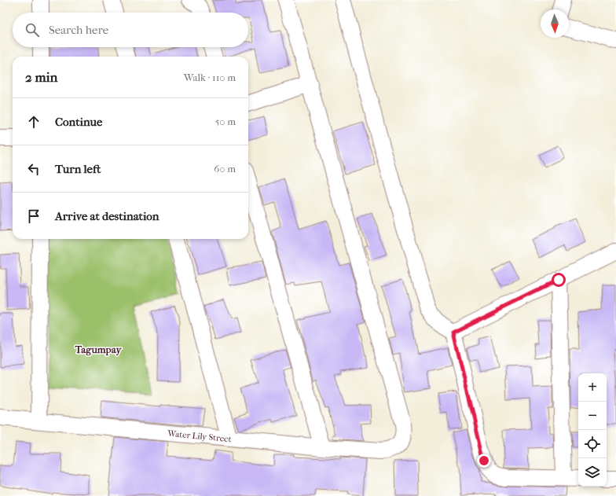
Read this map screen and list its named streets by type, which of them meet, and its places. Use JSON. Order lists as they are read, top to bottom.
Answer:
{
  "streets": {
    "street": ["Water Lily Street"]
  },
  "districts": ["Tagumpay"],
  "north": "bottom",
  "page": {
    "search": "Search here",
    "heading": ["2 min", "Walk · 110 m"],
    "list": [
      ["Continue", "50 m"],
      ["Turn left", "60 m"],
      "Arrive at destination"
    ],
    "map_buttons": ["+", "−"]
  }
}
